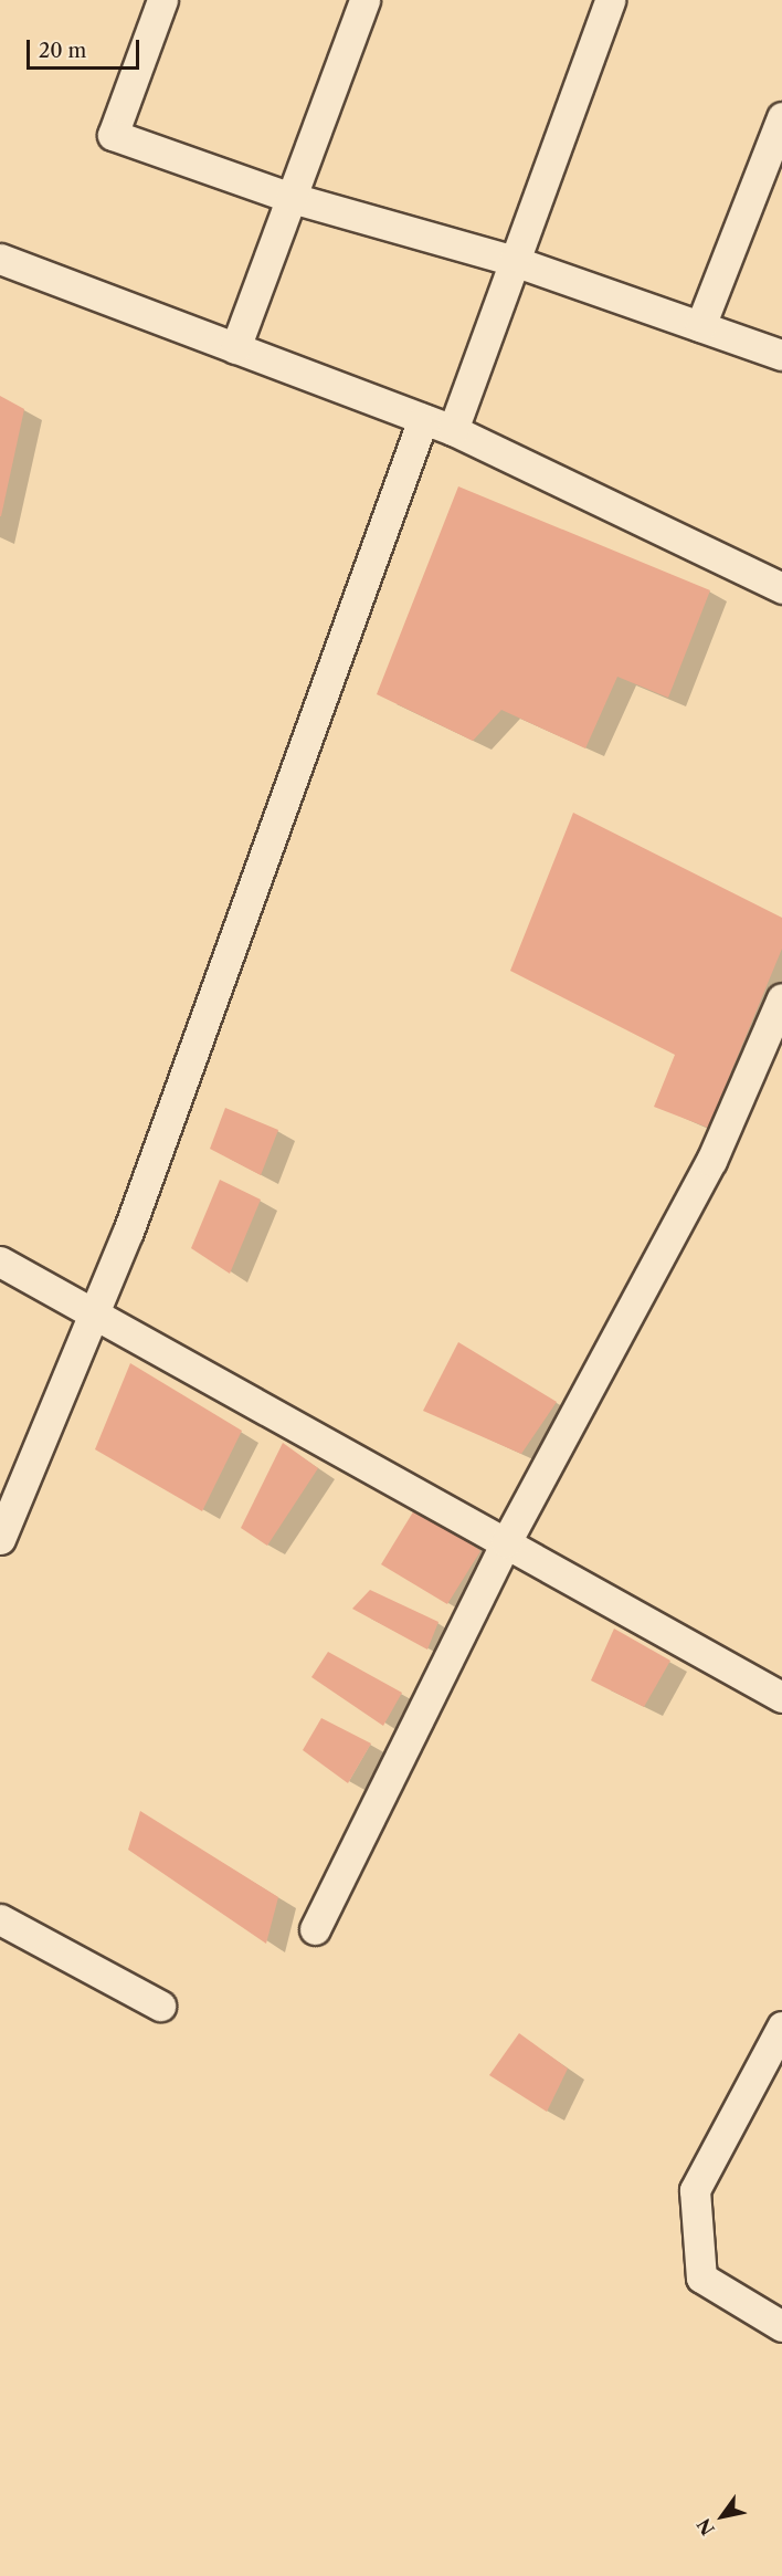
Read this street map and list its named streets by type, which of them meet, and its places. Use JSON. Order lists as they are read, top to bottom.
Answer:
{
  "scale_bar": "20 m",
  "north": "bottom left"
}
